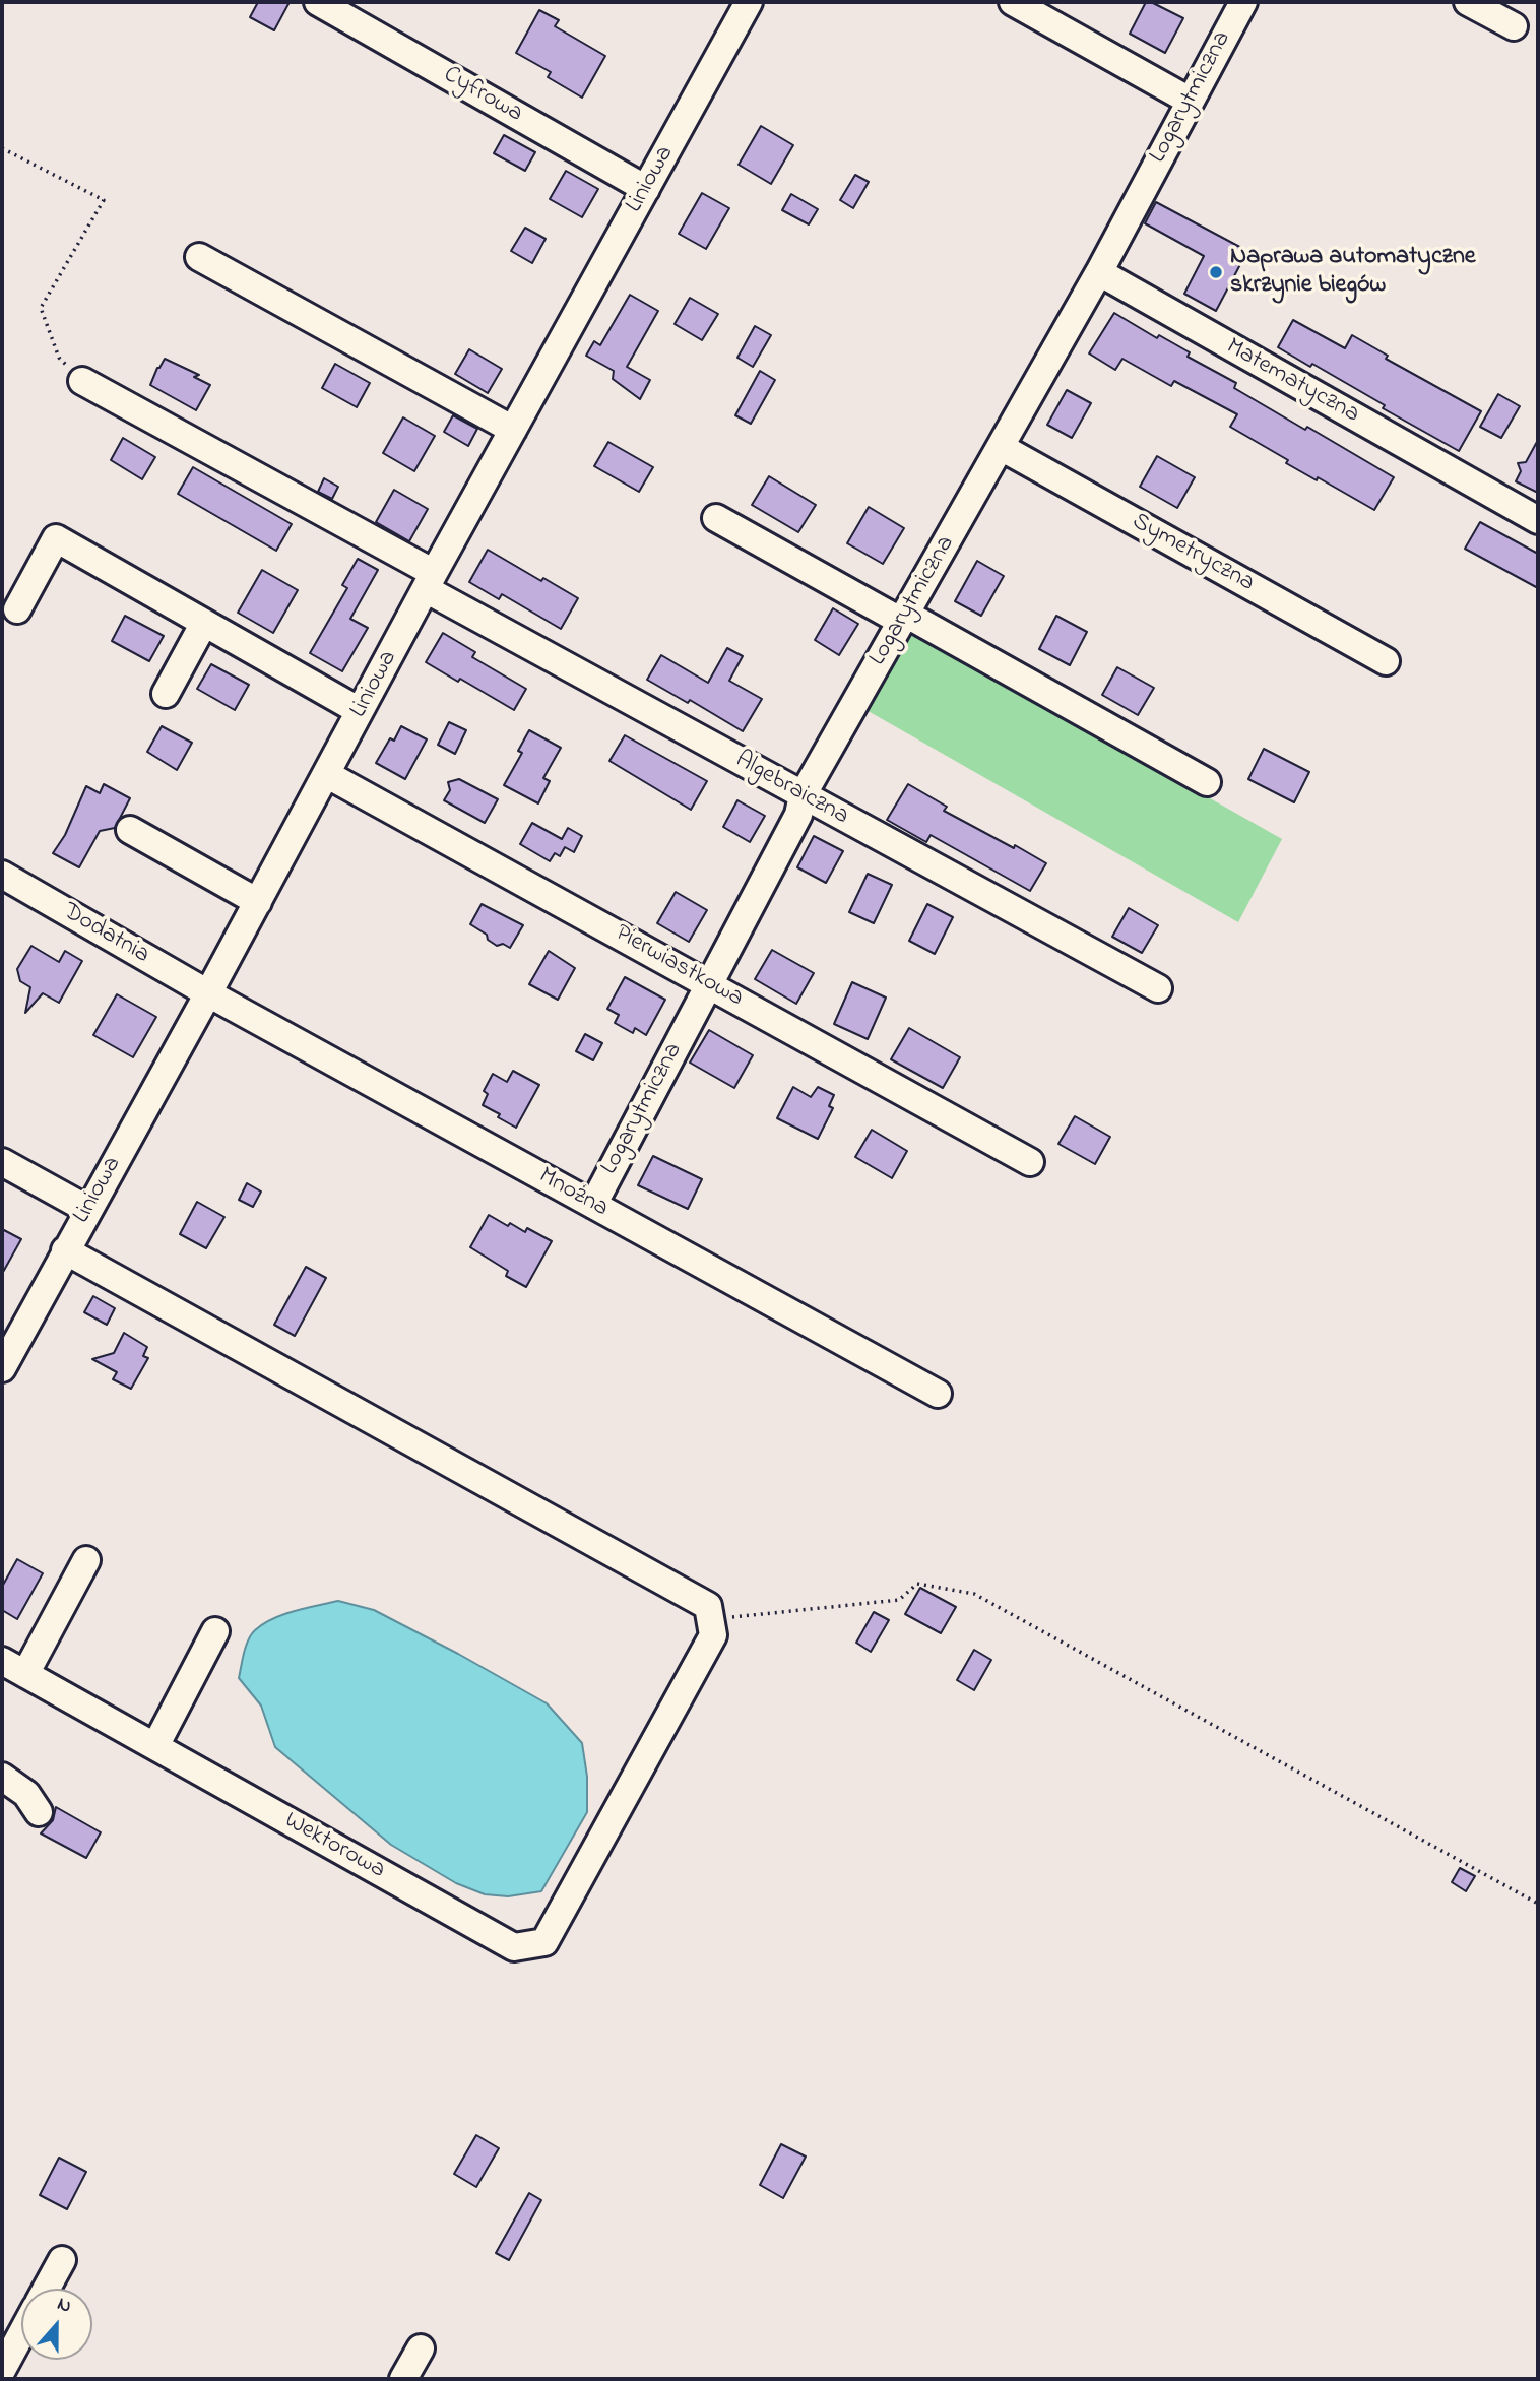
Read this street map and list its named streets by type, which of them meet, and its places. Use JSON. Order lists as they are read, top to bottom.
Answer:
{
  "streets": {
    "street": [
      "Cyfrowa",
      "Logarytmiczna",
      "Liniowa",
      "Matematyczna",
      "Symetryczna",
      "Algebraiczna",
      "Dodatnia",
      "Pierwiastkowa",
      "Mnożna",
      "Wektorowa"
    ]
  },
  "crossings": [
    ["Cyfrowa", "Liniowa"],
    ["Logarytmiczna", "Matematyczna"],
    ["Logarytmiczna", "Symetryczna"],
    ["Logarytmiczna", "Algebraiczna"],
    ["Logarytmiczna", "Pierwiastkowa"],
    ["Logarytmiczna", "Mnożna"],
    ["Liniowa", "Algebraiczna"],
    ["Liniowa", "Dodatnia"],
    ["Liniowa", "Pierwiastkowa"],
    ["Liniowa", "Mnożna"],
    ["Dodatnia", "Mnożna"]
  ],
  "places": ["Naprawa automatyczne skrzynie biegów"],
  "north": "top"
}
